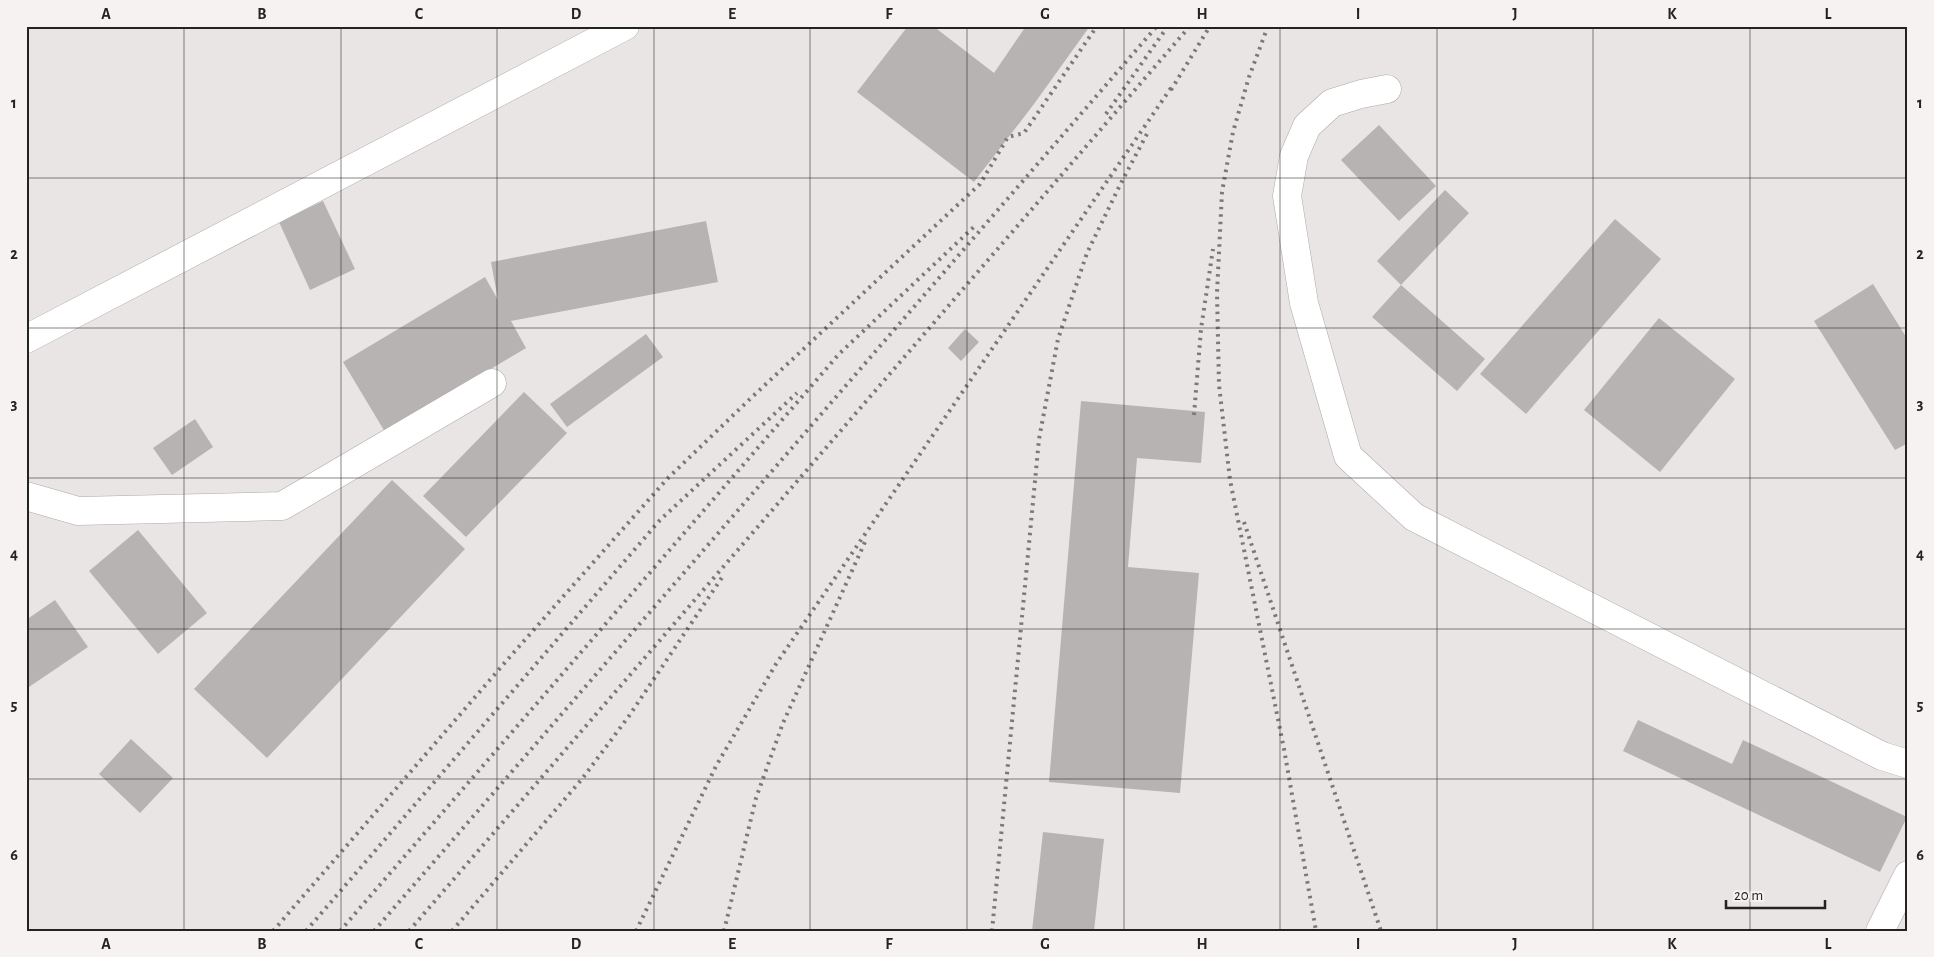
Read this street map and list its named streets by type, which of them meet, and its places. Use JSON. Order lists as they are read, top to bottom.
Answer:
{
  "scale_bar": "20 m",
  "grid": {
    "columns": [
      "A",
      "B",
      "C",
      "D",
      "E",
      "F",
      "G",
      "H",
      "I",
      "J",
      "K",
      "L"
    ],
    "rows": [
      "1",
      "2",
      "3",
      "4",
      "5",
      "6"
    ]
  }
}
